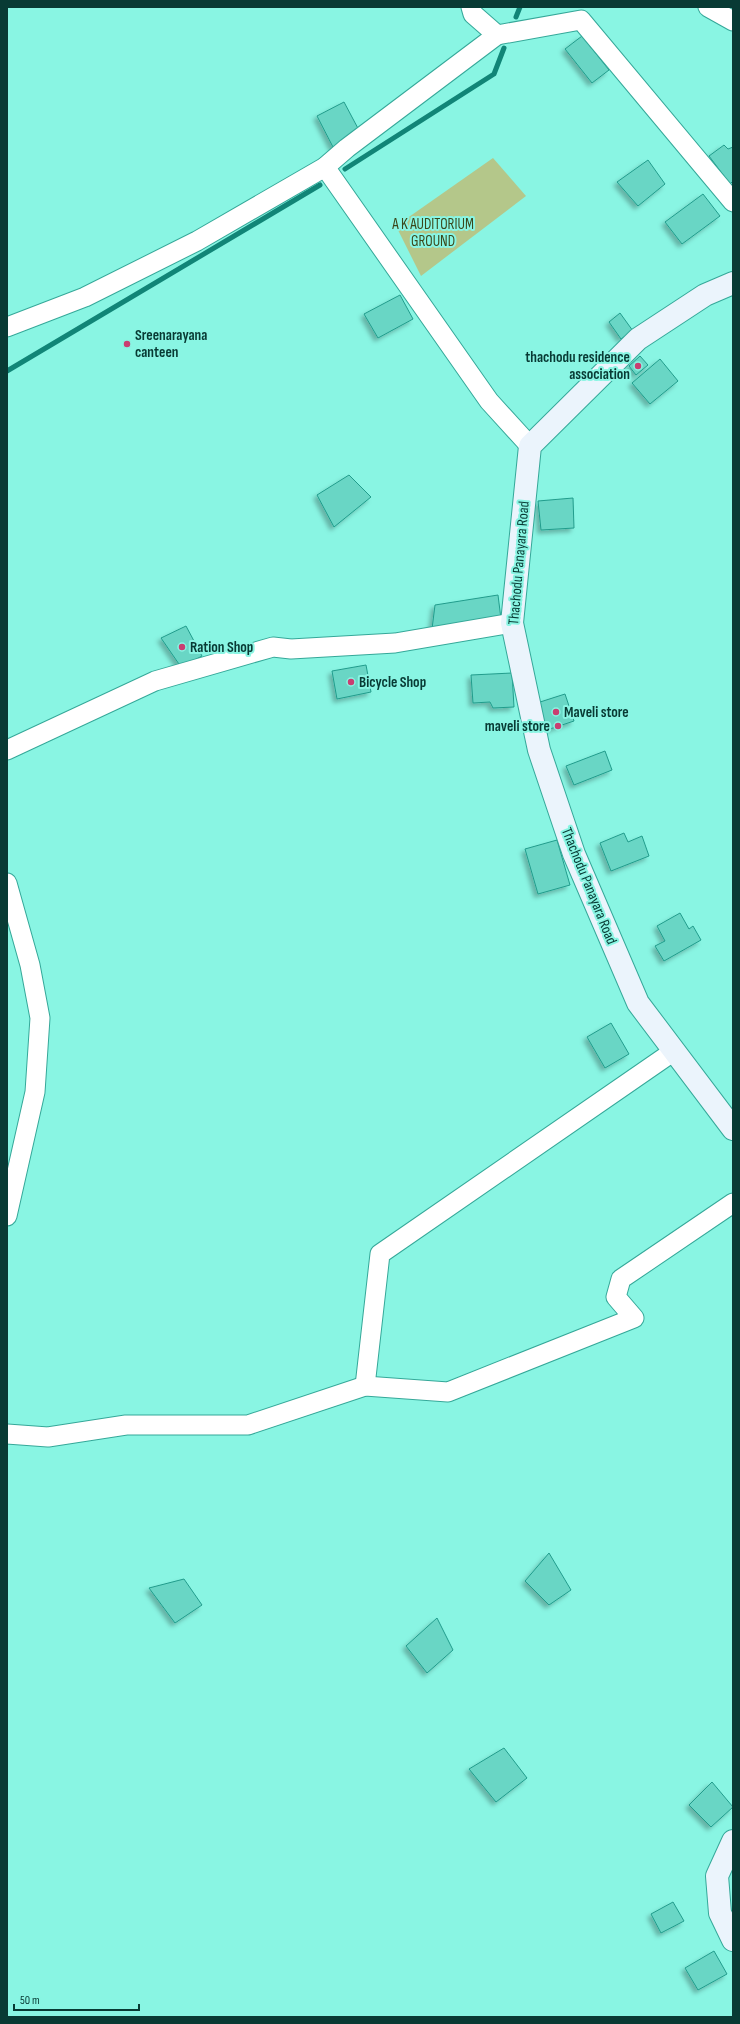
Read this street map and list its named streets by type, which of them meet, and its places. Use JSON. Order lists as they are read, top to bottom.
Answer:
{
  "streets": {
    "main road": ["Thachodu Panayara Road"]
  },
  "parks": ["A K AUDITORIUM GROUND"],
  "places": [
    "Sreenarayana canteen",
    "thachodu residence association",
    "Ration Shop",
    "Bicycle Shop",
    "Maveli store",
    "maveli store"
  ],
  "scale_bar": "50 m"
}
